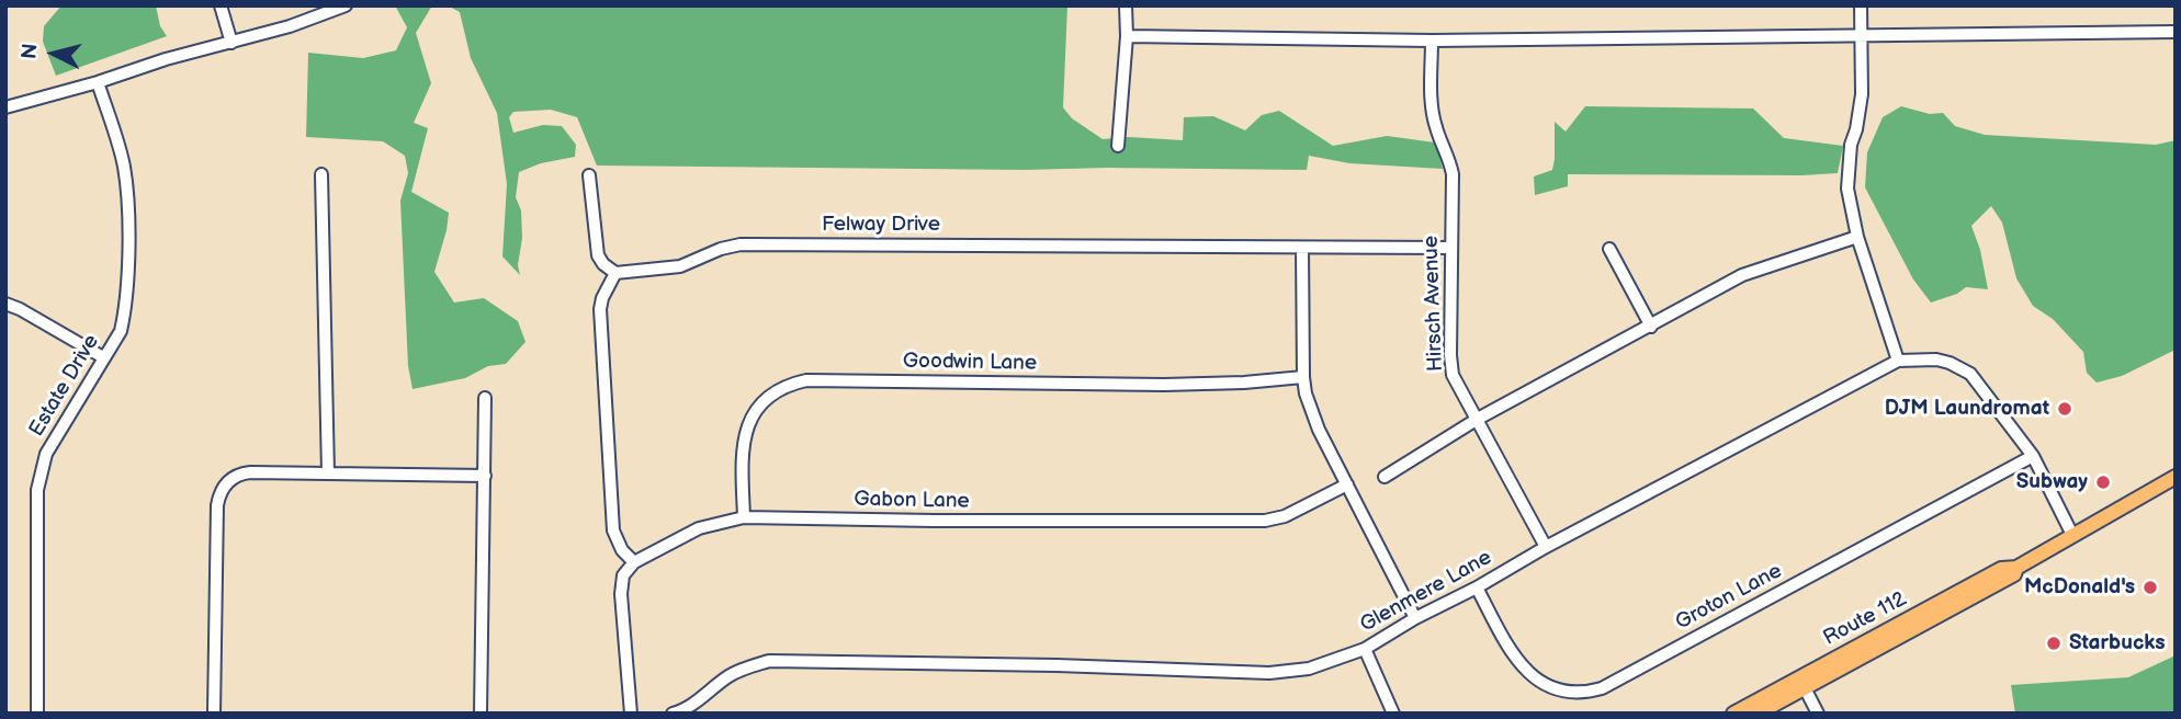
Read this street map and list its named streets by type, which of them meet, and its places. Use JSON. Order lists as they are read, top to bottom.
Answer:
{
  "streets": {
    "main road": ["Route 112"],
    "street": [
      "Felway Drive",
      "Hirsch Avenue",
      "Goodwin Lane",
      "Estate Drive",
      "Gabon Lane",
      "Glenmere Lane",
      "Groton Lane"
    ]
  },
  "crossings": [
    ["Felway Drive", "Hirsch Avenue"],
    ["Hirsch Avenue", "Glenmere Lane"],
    ["Goodwin Lane", "Gabon Lane"],
    ["Glenmere Lane", "Groton Lane"],
    ["Glenmere Lane", "Route 112"]
  ],
  "places": [
    "DJM Laundromat",
    "Subway",
    "McDonald's",
    "Starbucks"
  ],
  "north": "left"
}
